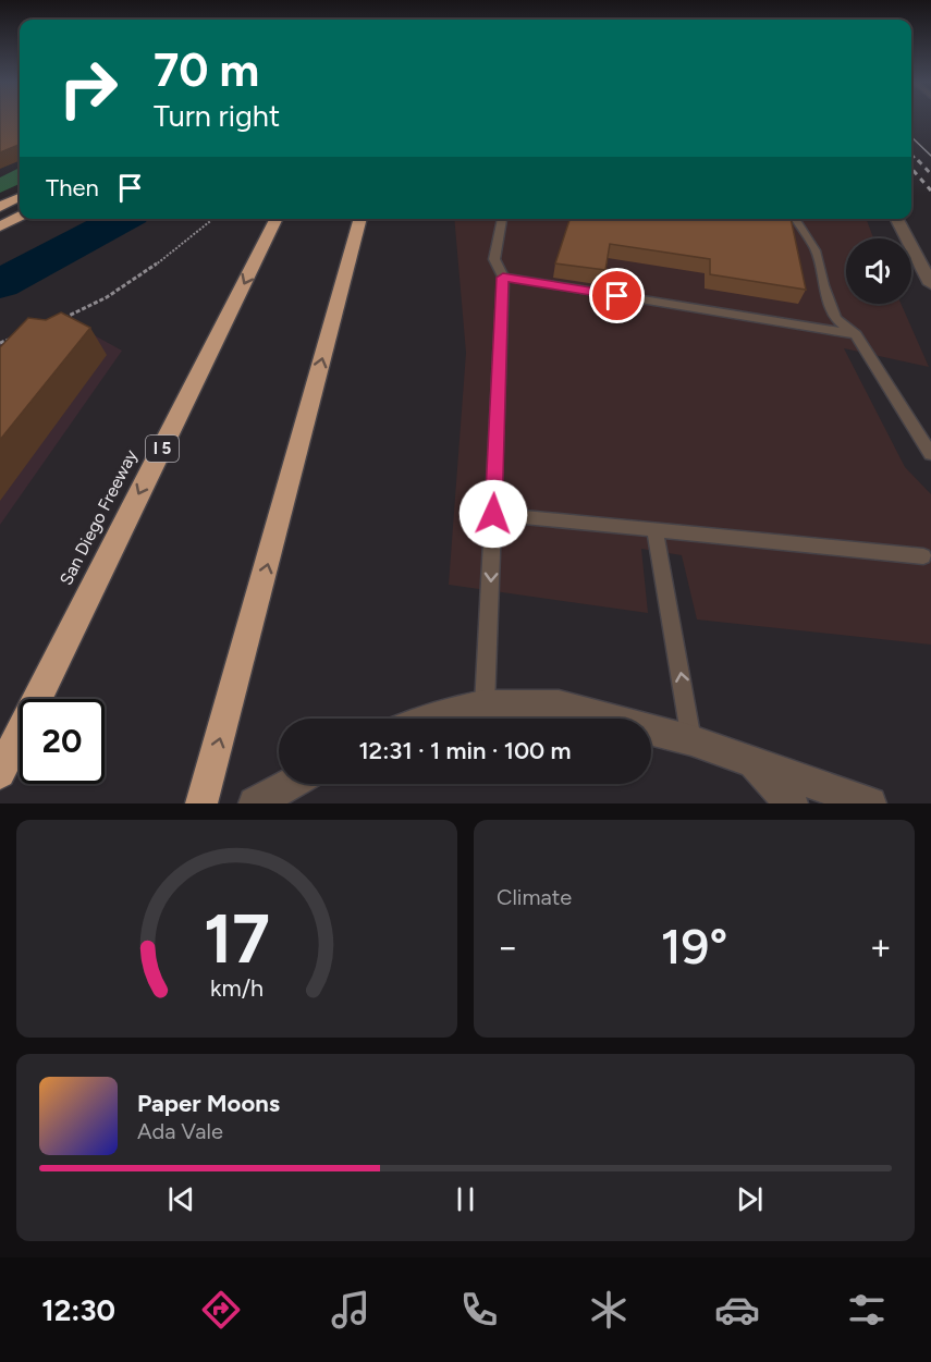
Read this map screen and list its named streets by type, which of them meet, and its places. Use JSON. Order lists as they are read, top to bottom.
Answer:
{
  "streets": {
    "highway": ["I 5", "San Diego Freeway"]
  },
  "page": {
    "turn": ["70 m", "Turn right"],
    "then": "Then",
    "limit": "20",
    "trip": "12:31 · 1 min · 100 m",
    "tile": "Climate",
    "heat": ["−", "19°", "+"],
    "song": ["Paper Moons", "Ada Vale"],
    "tabs": "12:30",
    "gauge": ["17", "km/h"]
  }
}
